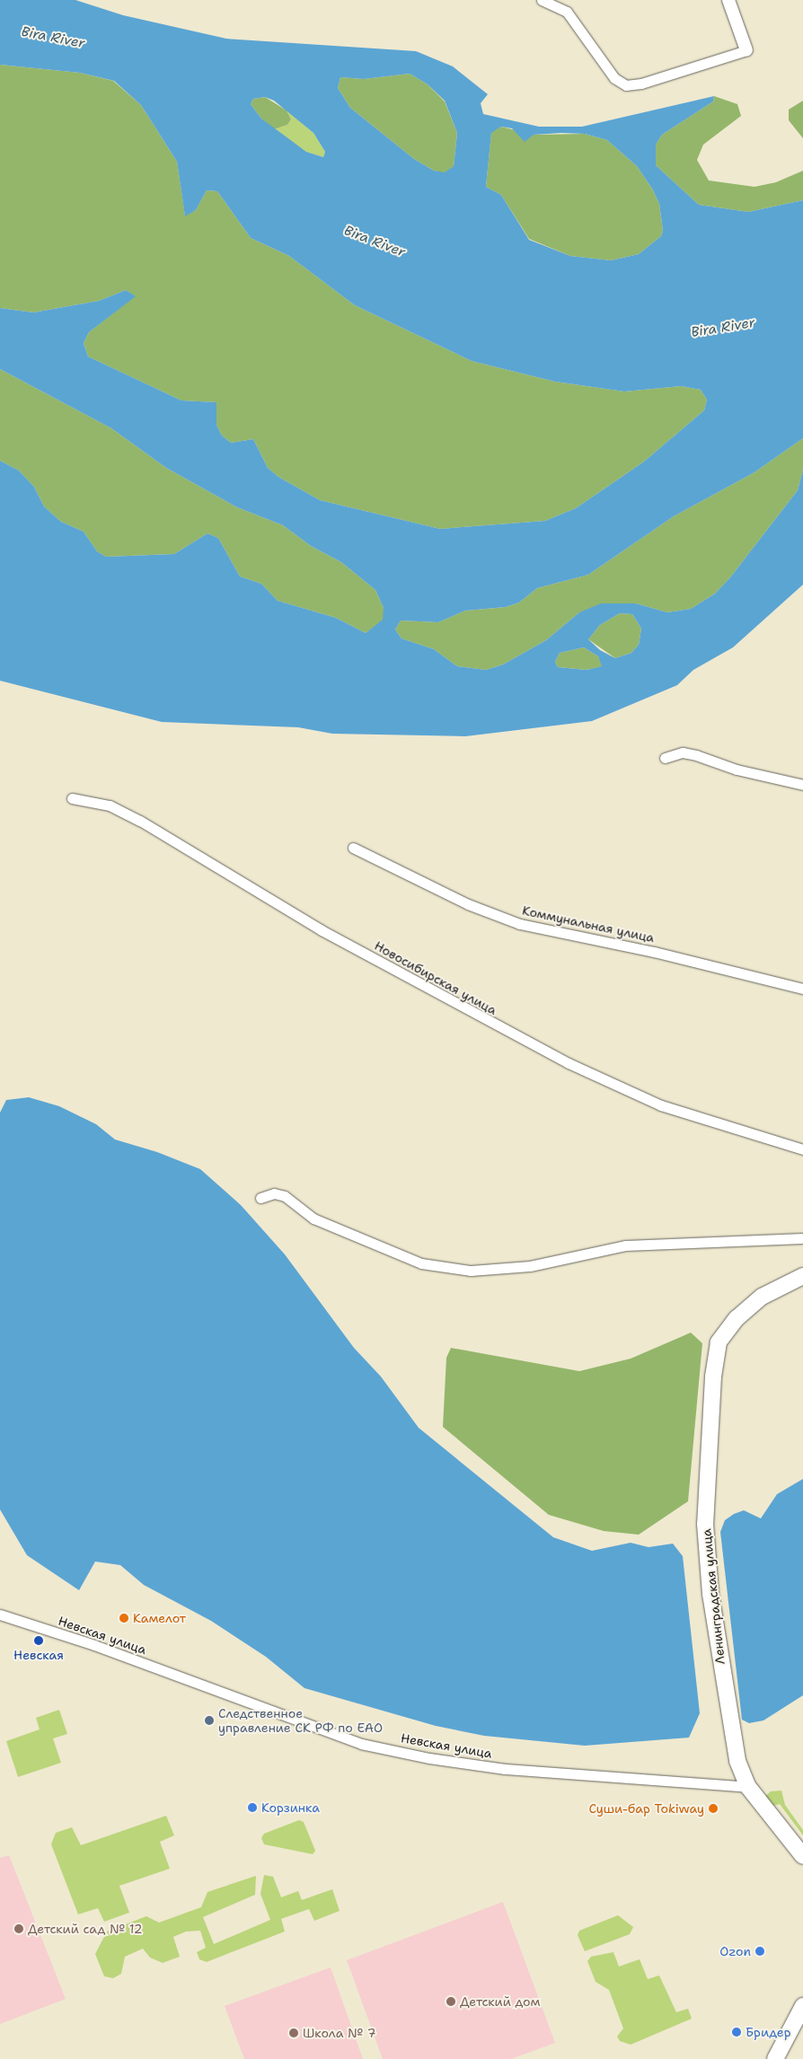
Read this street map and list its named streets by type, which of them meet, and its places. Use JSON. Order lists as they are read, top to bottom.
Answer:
{
  "streets": {
    "main road": ["Ленинградская улица"],
    "street": ["Коммунальная улица", "Новосибирская улица", "Невская улица"]
  },
  "crossings": [
    ["Ленинградская улица", "Невская улица"]
  ],
  "water": ["Bira River"],
  "places": [
    "Камелот",
    "Невская",
    "Следственное управление СК РФ по ЕАО",
    "Корзинка",
    "Суши-бар Tokiway",
    "Детский сад № 12",
    "Ozon",
    "Детский дом",
    "Бридер",
    "Школа № 7"
  ]
}
